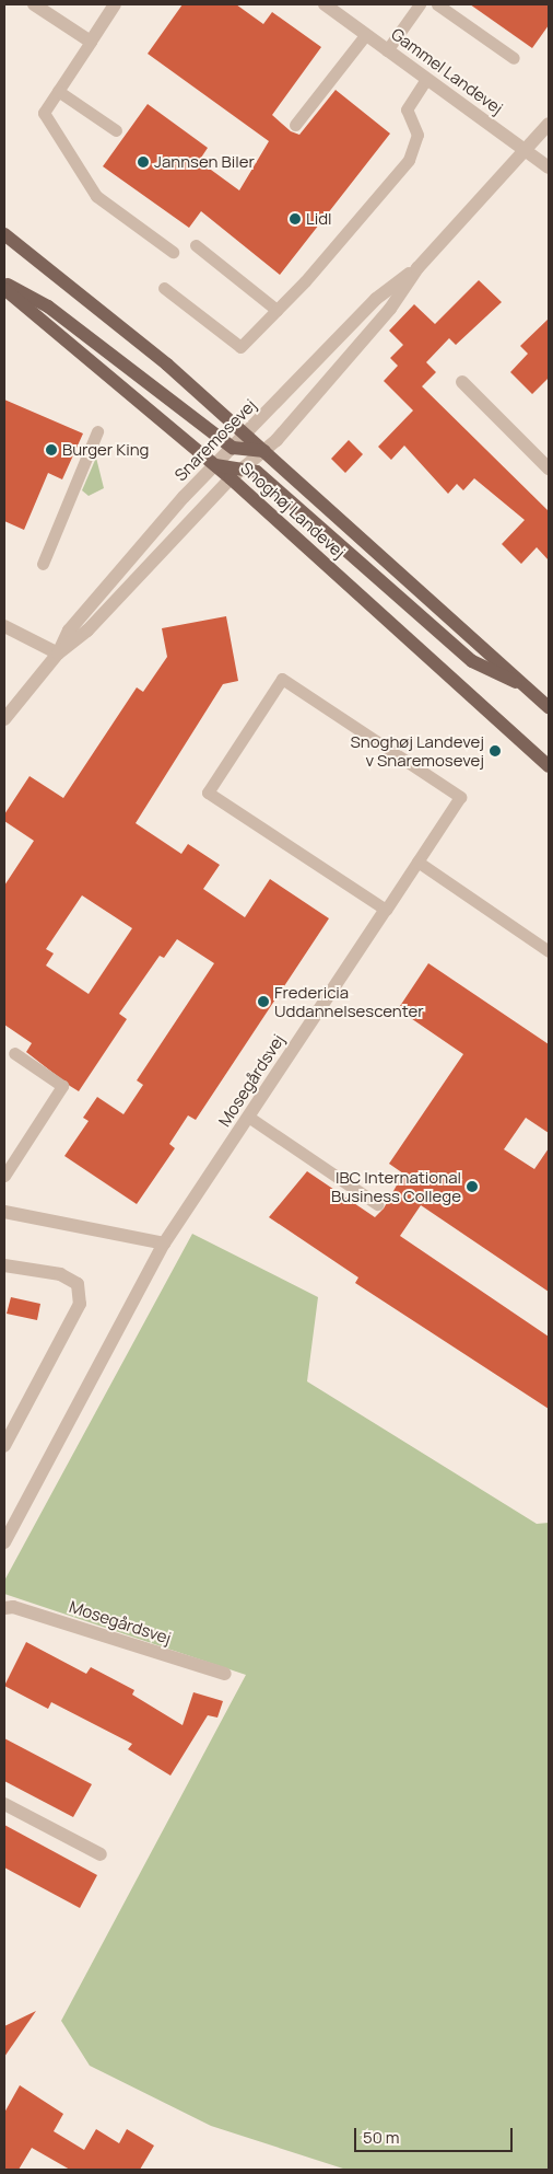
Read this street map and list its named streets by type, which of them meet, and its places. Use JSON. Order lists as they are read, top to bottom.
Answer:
{
  "streets": {
    "main road": ["Snoghøj Landevej"],
    "street": ["Gammel Landevej", "Snaremosevej", "Mosegårdsvej"]
  },
  "crossings": [
    ["Gammel Landevej", "Snaremosevej"],
    ["Snaremosevej", "Snoghøj Landevej"]
  ],
  "places": [
    "Jannsen Biler",
    "Lidl",
    "Burger King",
    "Snoghøj Landevej v Snaremosevej",
    "Fredericia Uddannelsescenter",
    "IBC International Business College"
  ],
  "scale_bar": "50 m"
}
